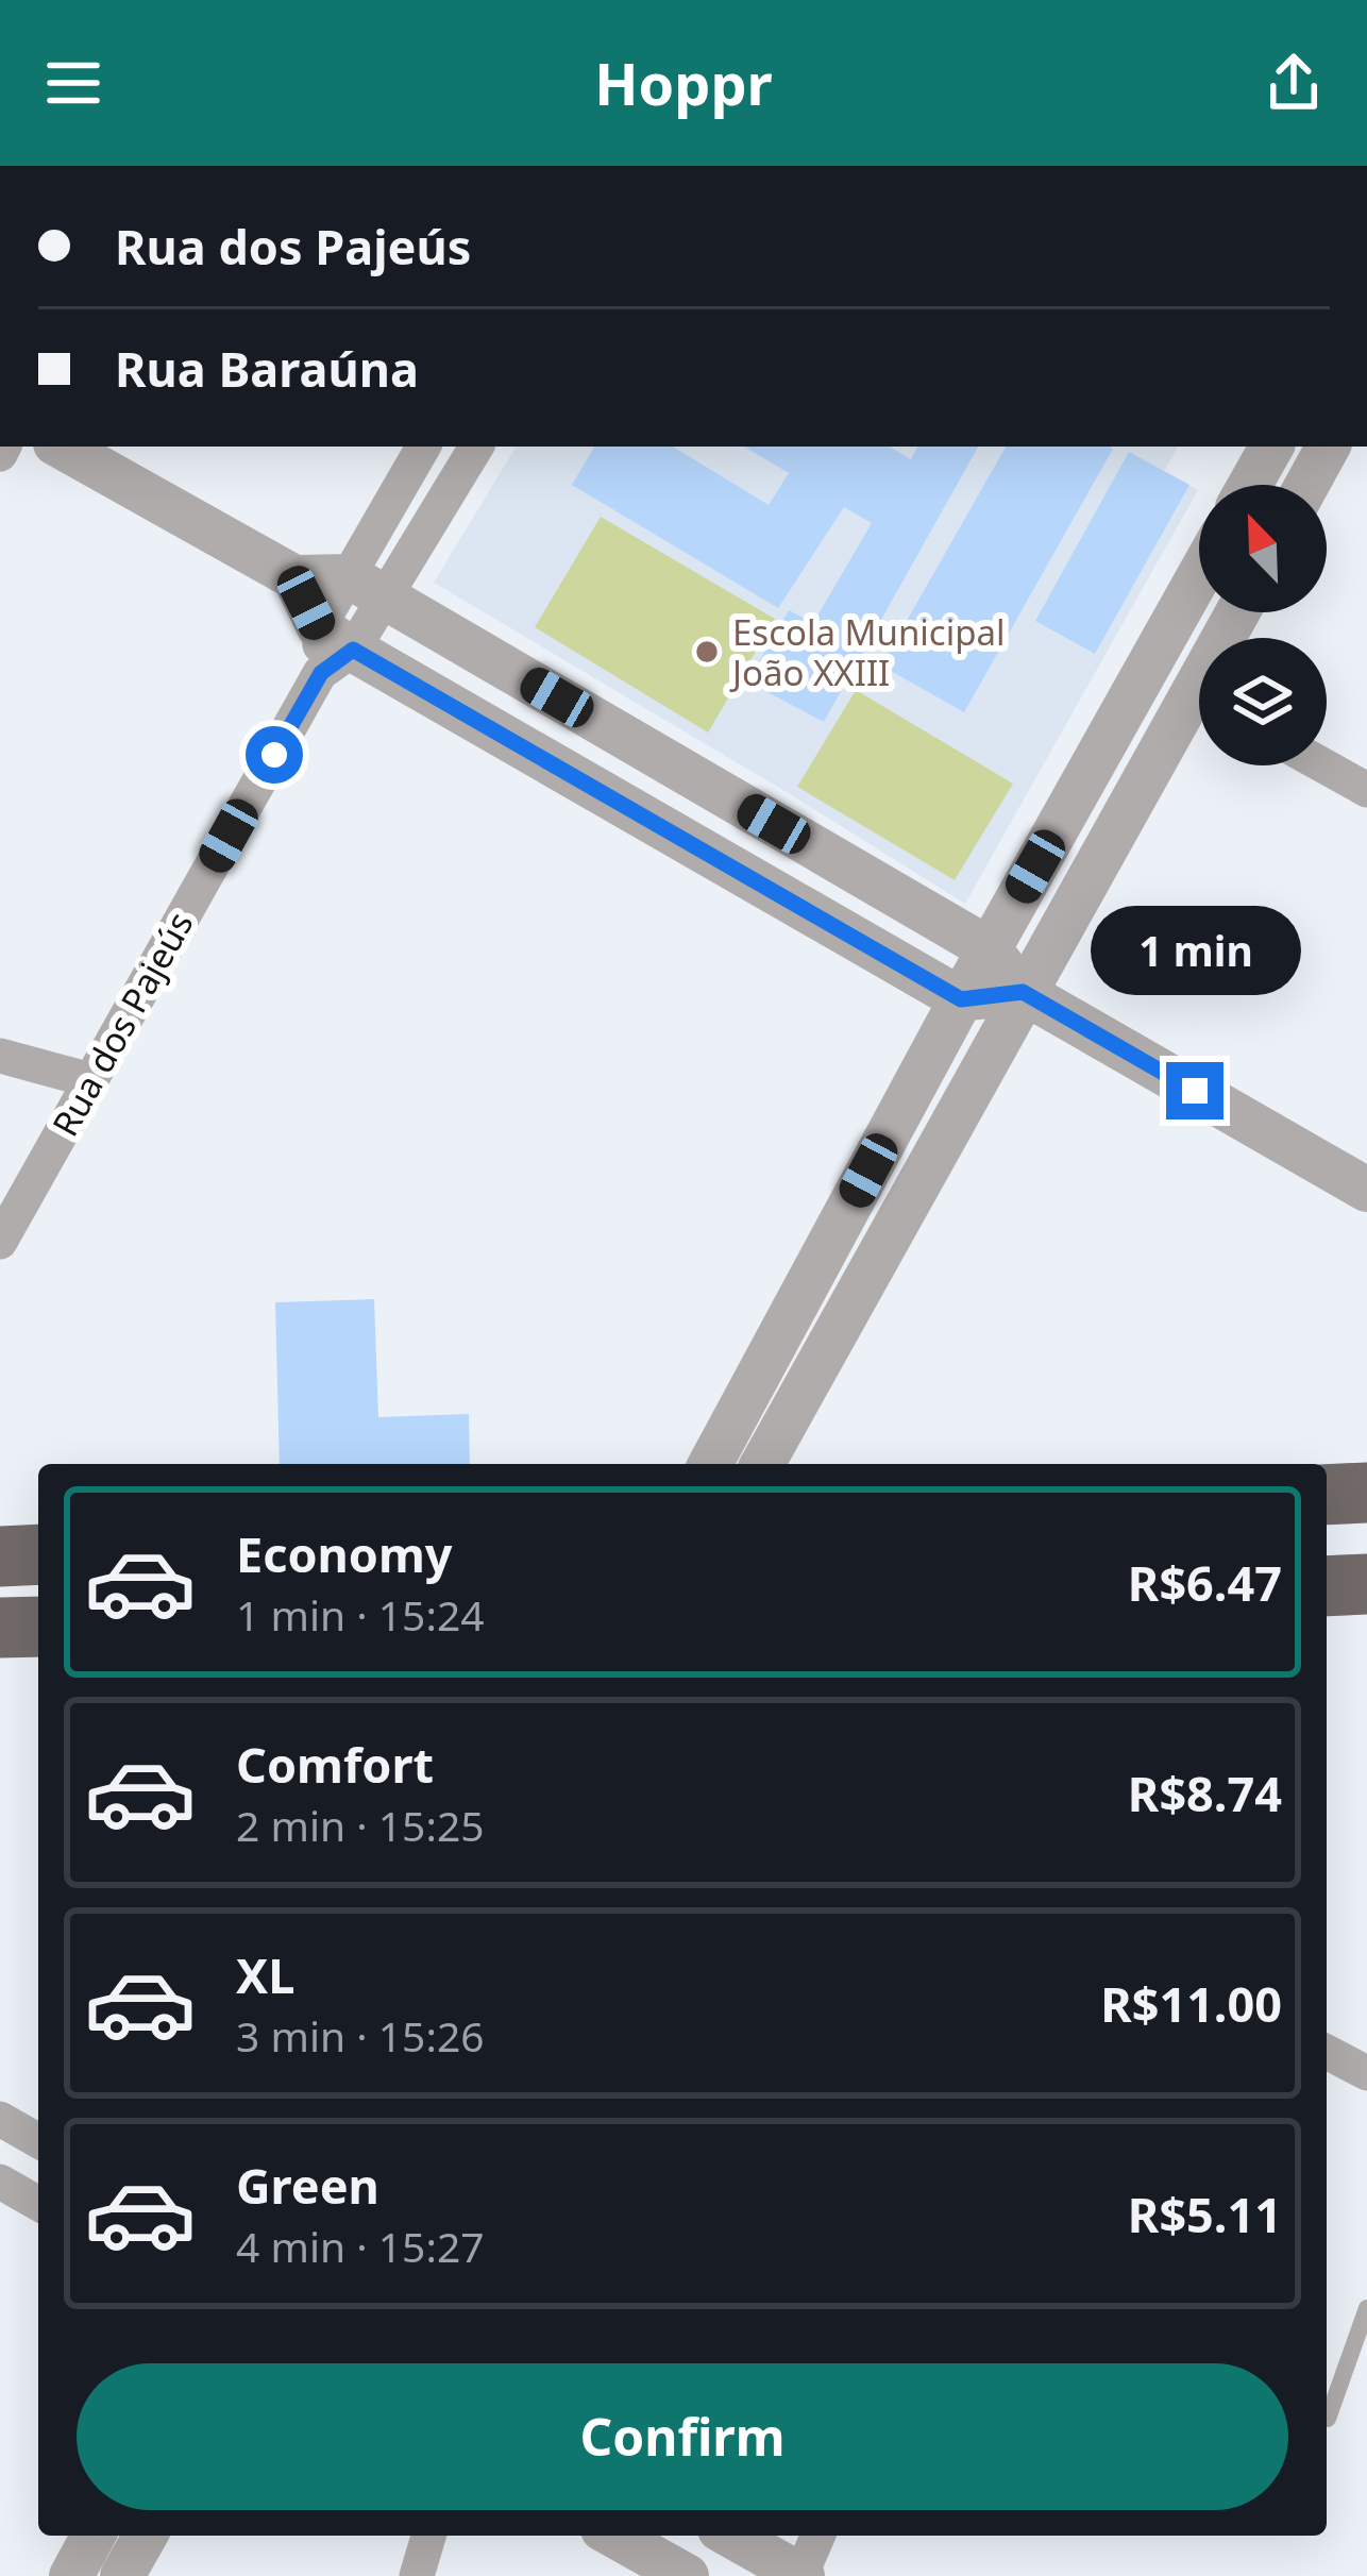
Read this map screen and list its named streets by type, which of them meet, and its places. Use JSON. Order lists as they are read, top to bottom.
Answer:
{
  "streets": {
    "street": ["Rua dos Pajeús"]
  },
  "places": ["Escola Municipal João XXIII"],
  "north": "top left",
  "page": {
    "header": "Hoppr",
    "banner": ["Rua dos Pajeús", "Rua Baraúna"],
    "bubble": "1 min",
    "list": [
      {
        "name": "Economy",
        "note": "1 min · 15:24",
        "value": "R$6.47"
      },
      {
        "name": "Comfort",
        "note": "2 min · 15:25",
        "value": "R$8.74"
      },
      {
        "name": "XL",
        "note": "3 min · 15:26",
        "value": "R$11.00"
      },
      {
        "name": "Green",
        "note": "4 min · 15:27",
        "value": "R$5.11"
      }
    ],
    "buttons": "Confirm"
  }
}
